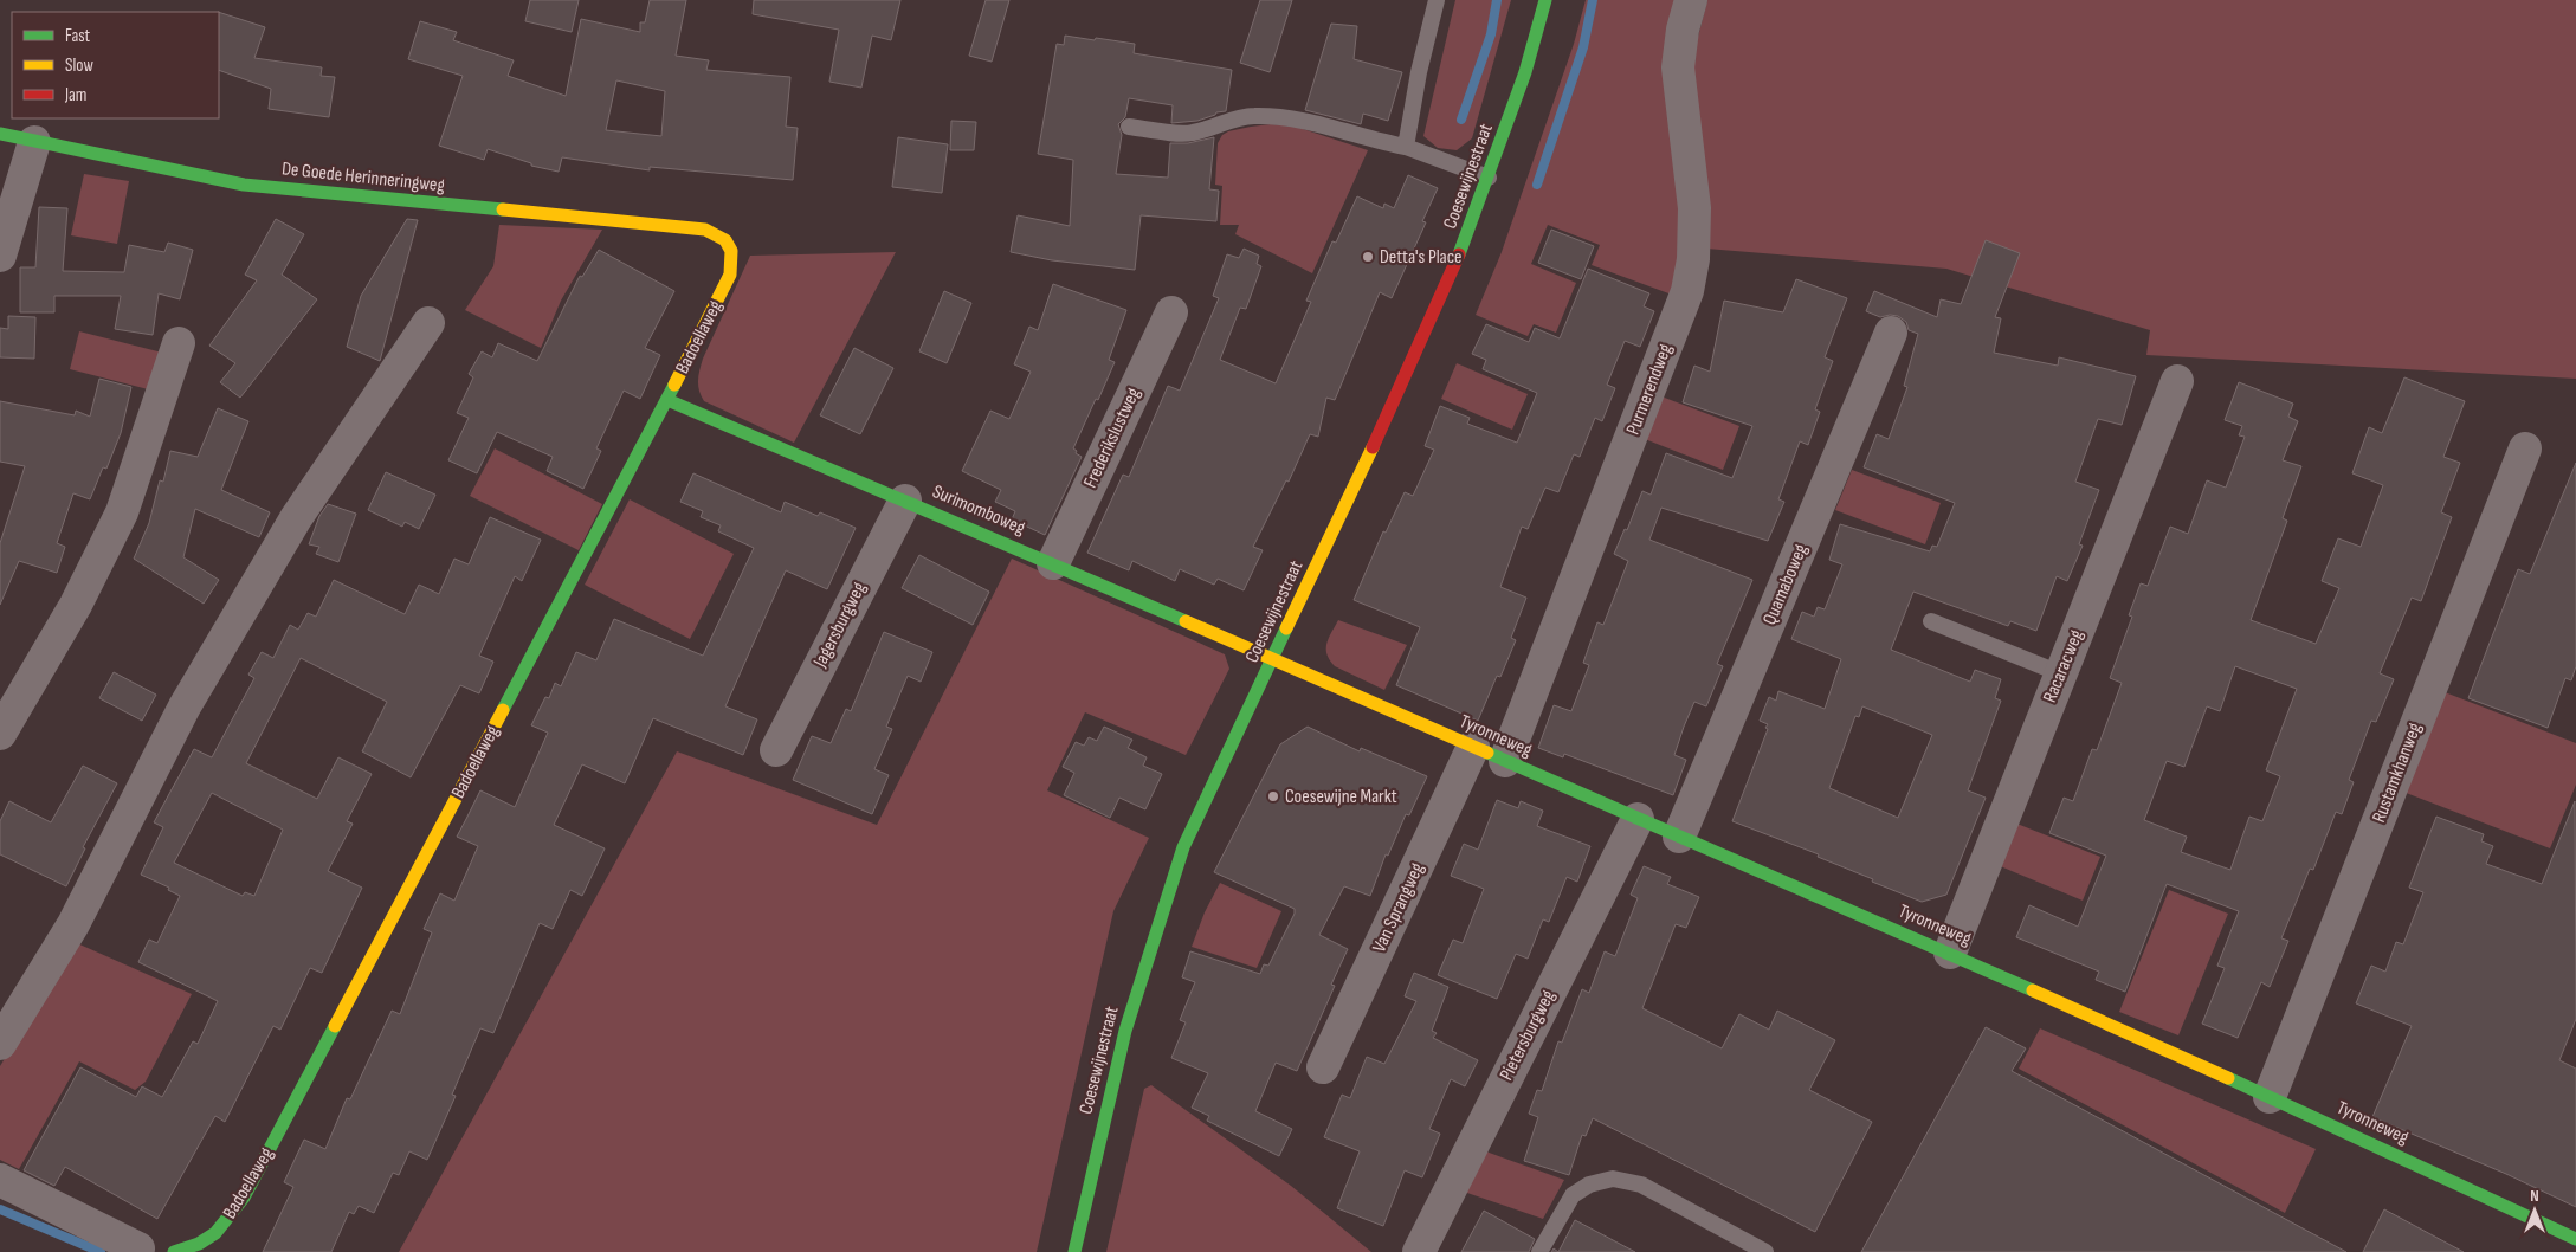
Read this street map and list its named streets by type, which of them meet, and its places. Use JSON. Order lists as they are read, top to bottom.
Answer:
{
  "streets": {
    "street": [
      "Coesewijnestraat",
      "De Goede Herinneringweg",
      "Badoellaweg",
      "Purmerendweg",
      "Frederikslustweg",
      "Surimomboweg",
      "Quamaboweg",
      "Jagersburgweg",
      "Racaracweg",
      "Tyronneweg",
      "Rustamkhanweg",
      "Van Sprangweg",
      "Pietersburgweg"
    ]
  },
  "crossings": [
    ["Coesewijnestraat", "Surimomboweg"],
    ["Coesewijnestraat", "Tyronneweg"],
    ["De Goede Herinneringweg", "Badoellaweg"],
    ["Badoellaweg", "Surimomboweg"],
    ["Purmerendweg", "Tyronneweg"],
    ["Frederikslustweg", "Surimomboweg"],
    ["Surimomboweg", "Jagersburgweg"],
    ["Surimomboweg", "Tyronneweg"],
    ["Quamaboweg", "Tyronneweg"],
    ["Racaracweg", "Tyronneweg"],
    ["Tyronneweg", "Rustamkhanweg"],
    ["Tyronneweg", "Van Sprangweg"],
    ["Tyronneweg", "Pietersburgweg"]
  ],
  "places": ["Detta's Place", "Coesewijne Markt"],
  "legend": ["Fast", "Slow", "Jam"],
  "north": "top"
}
